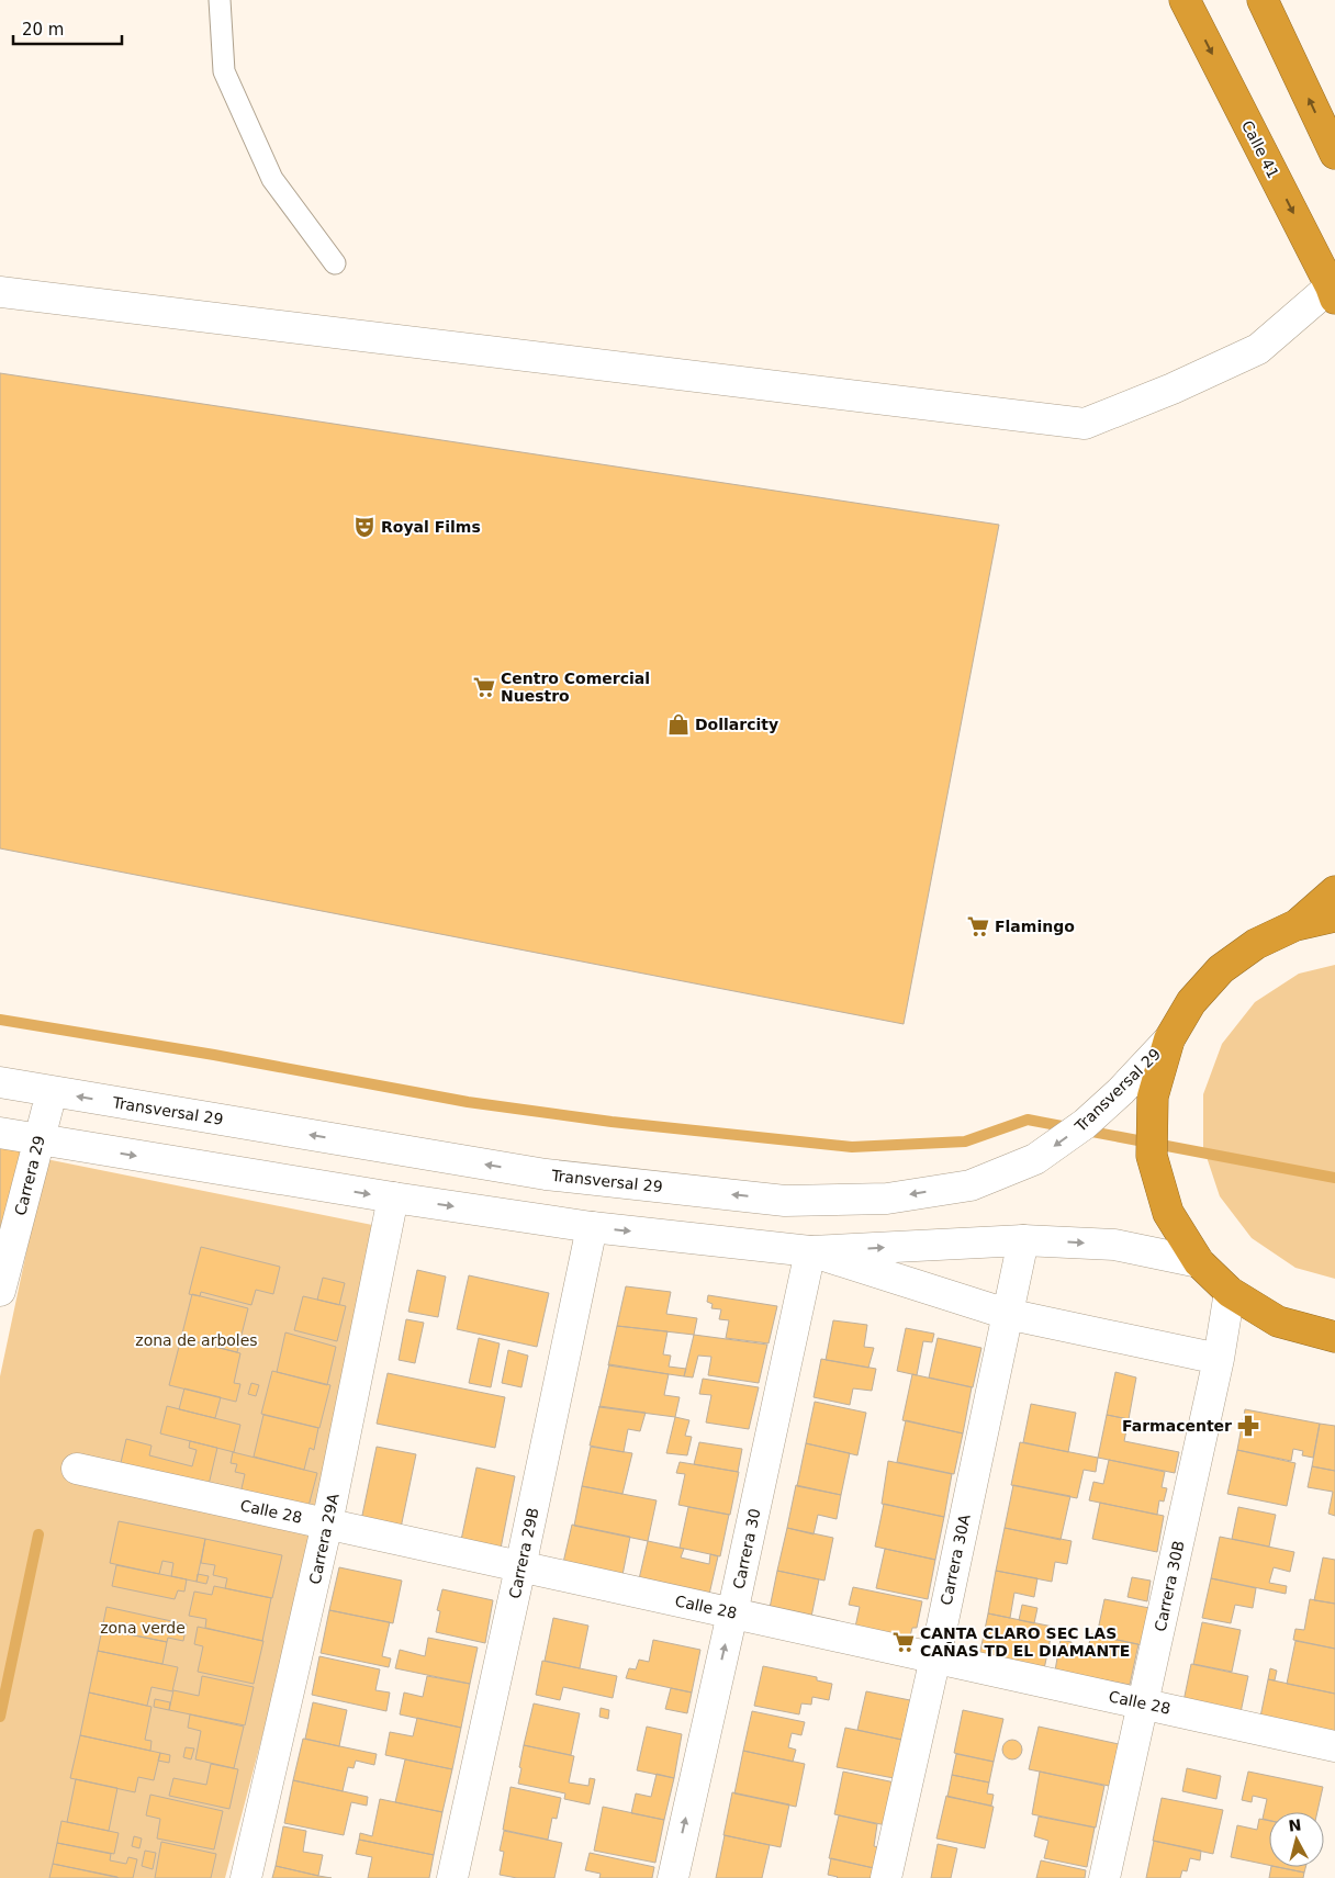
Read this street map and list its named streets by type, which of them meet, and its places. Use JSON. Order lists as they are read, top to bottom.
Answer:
{
  "streets": {
    "highway": ["Calle 41"],
    "street": [
      "Transversal 29",
      "Carrera 29",
      "Calle 28",
      "Carrera 29A",
      "Carrera 30",
      "Carrera 29B",
      "Carrera 30A",
      "Carrera 30B"
    ]
  },
  "crossings": [
    ["Transversal 29", "Carrera 29"],
    ["Calle 28", "Carrera 29A"],
    ["Calle 28", "Carrera 30"],
    ["Calle 28", "Carrera 29B"],
    ["Calle 28", "Carrera 30A"],
    ["Calle 28", "Carrera 30B"]
  ],
  "one_way": ["Carrera 30"],
  "parks": ["zona de arboles", "zona verde"],
  "places": {
    "theatre": ["Royal Films"],
    "supermarket": ["Centro Comercial Nuestro", "Flamingo", "CANTA CLARO SEC LAS CAÑAS TD EL DIAMANTE"],
    "shop": ["Dollarcity"],
    "pharmacy": ["Farmacenter"]
  },
  "scale_bar": "20 m",
  "north": "top"
}
